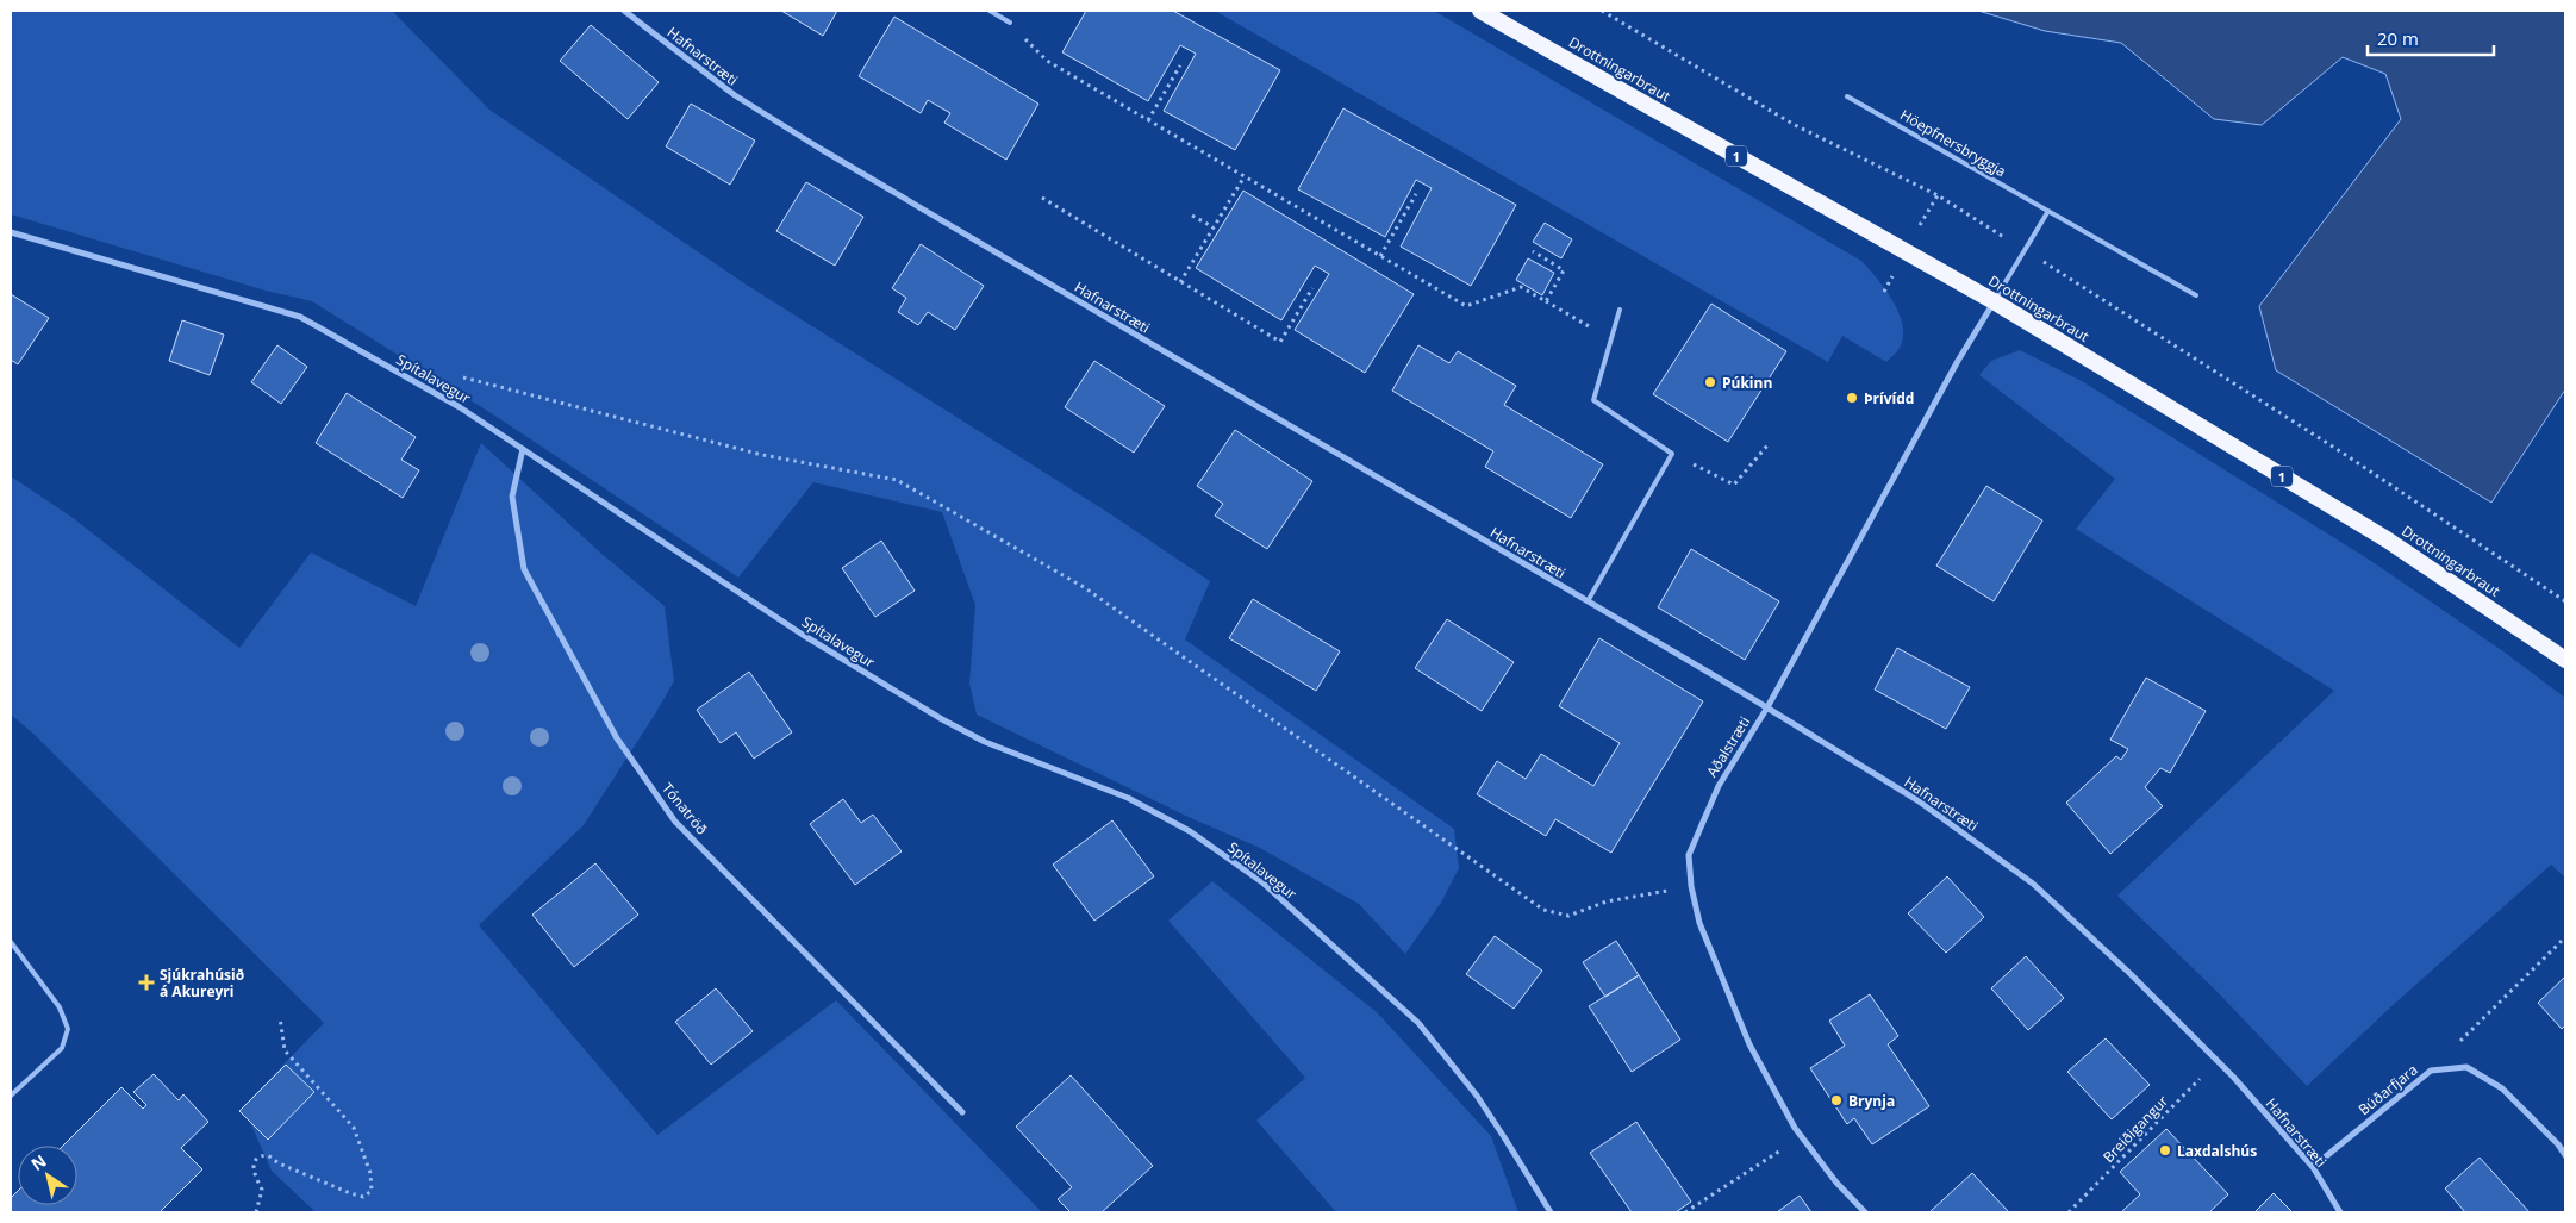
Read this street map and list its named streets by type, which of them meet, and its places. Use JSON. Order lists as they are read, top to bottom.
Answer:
{
  "streets": {
    "highway": ["Drottningarbraut", "1"],
    "street": [
      "Hafnarstræti",
      "Spítalavegur",
      "Aðalstræti",
      "Tónatröð",
      "Búðarfjara"
    ],
    "lane": ["Höepfnersbryggja"],
    "path": ["Breiðigangur"]
  },
  "crossings": [
    ["Hafnarstræti", "Aðalstræti"],
    ["Hafnarstræti", "Búðarfjara"],
    ["Hafnarstræti", "Breiðigangur"],
    ["Drottningarbraut", "Aðalstræti"],
    ["Spítalavegur", "Tónatröð"]
  ],
  "places": {
    "other": [
      "Púkinn",
      "Þrívídd",
      "Brynja",
      "Laxdalshús"
    ],
    "health": ["Sjúkrahúsið á Akureyri"]
  },
  "scale_bar": "20 m",
  "north": "top left"
}
